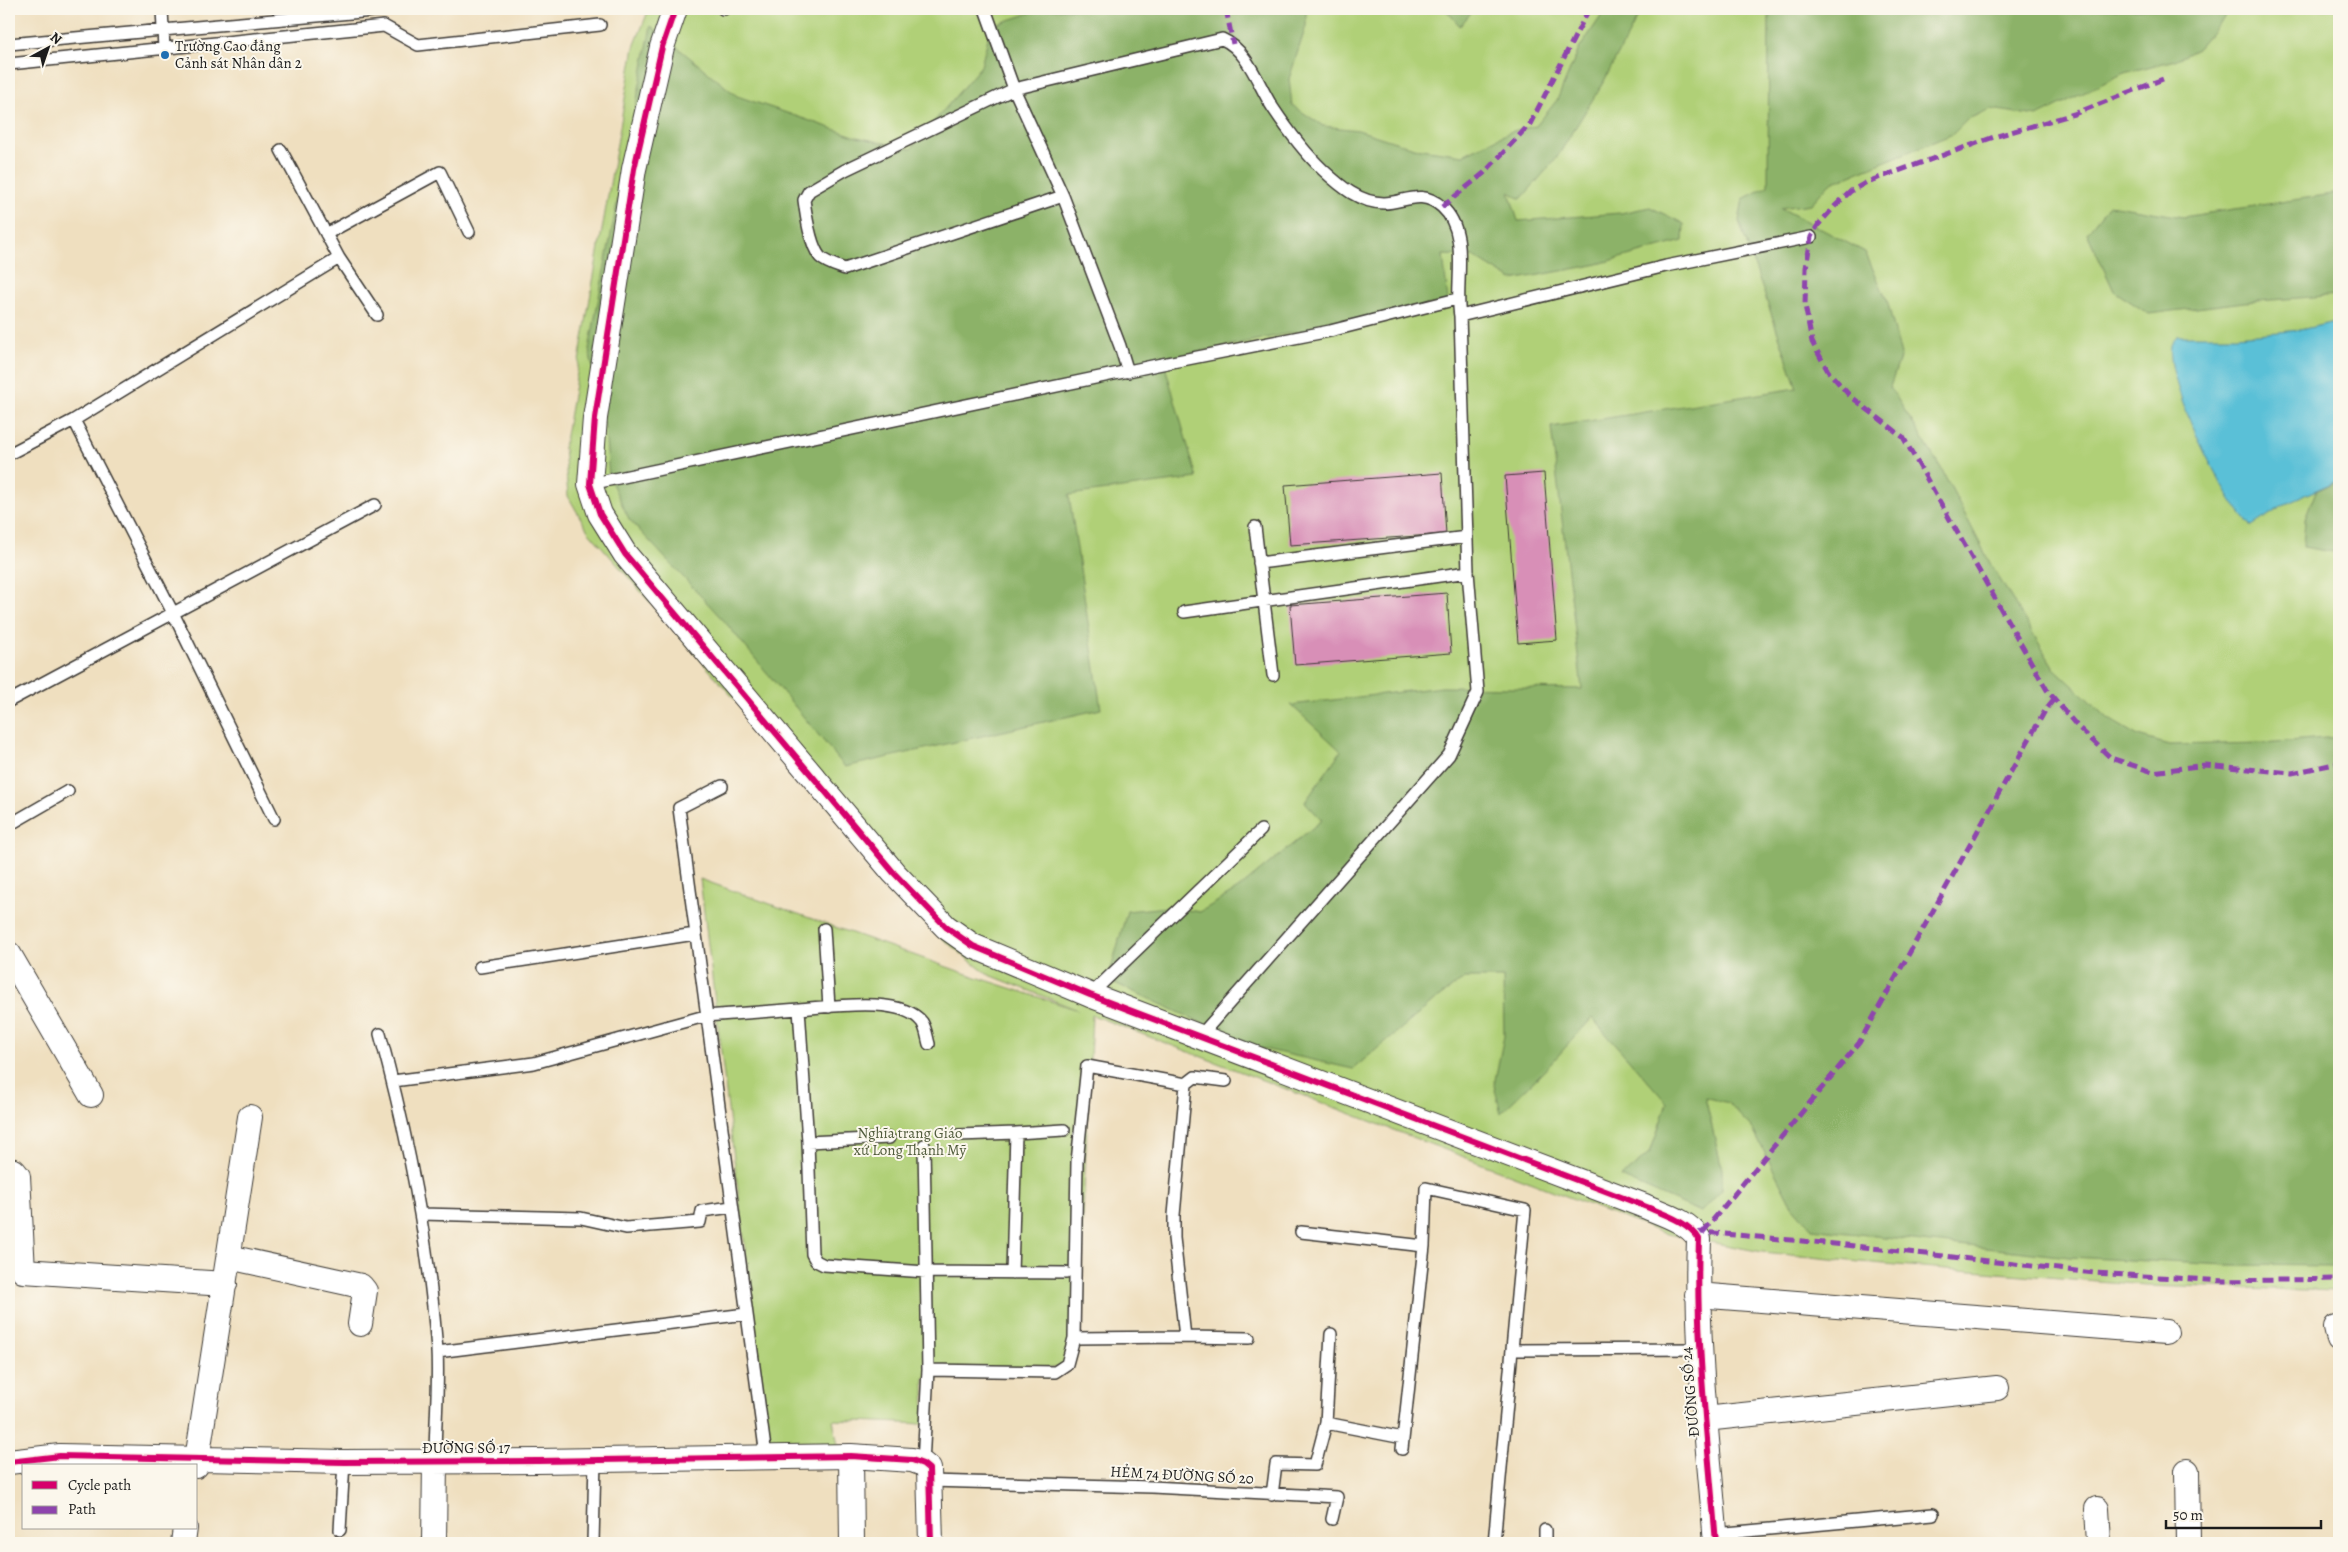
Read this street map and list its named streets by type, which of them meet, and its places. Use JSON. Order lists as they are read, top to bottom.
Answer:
{
  "streets": {
    "street": ["ĐƯỜNG SỐ 24", "ĐƯỜNG SỐ 17"],
    "lane": ["HẺM 74 ĐƯỜNG SỐ 20"]
  },
  "crossings": [
    ["ĐƯỜNG SỐ 17", "HẺM 74 ĐƯỜNG SỐ 20"]
  ],
  "parks": ["Nghĩa trang Giáo xứ Long Thạnh Mỹ"],
  "places": ["Trường Cao đẳng Cảnh sát Nhân dân 2"],
  "legend": ["Cycle path", "Path"],
  "scale_bar": "50 m",
  "north": "top right"
}
